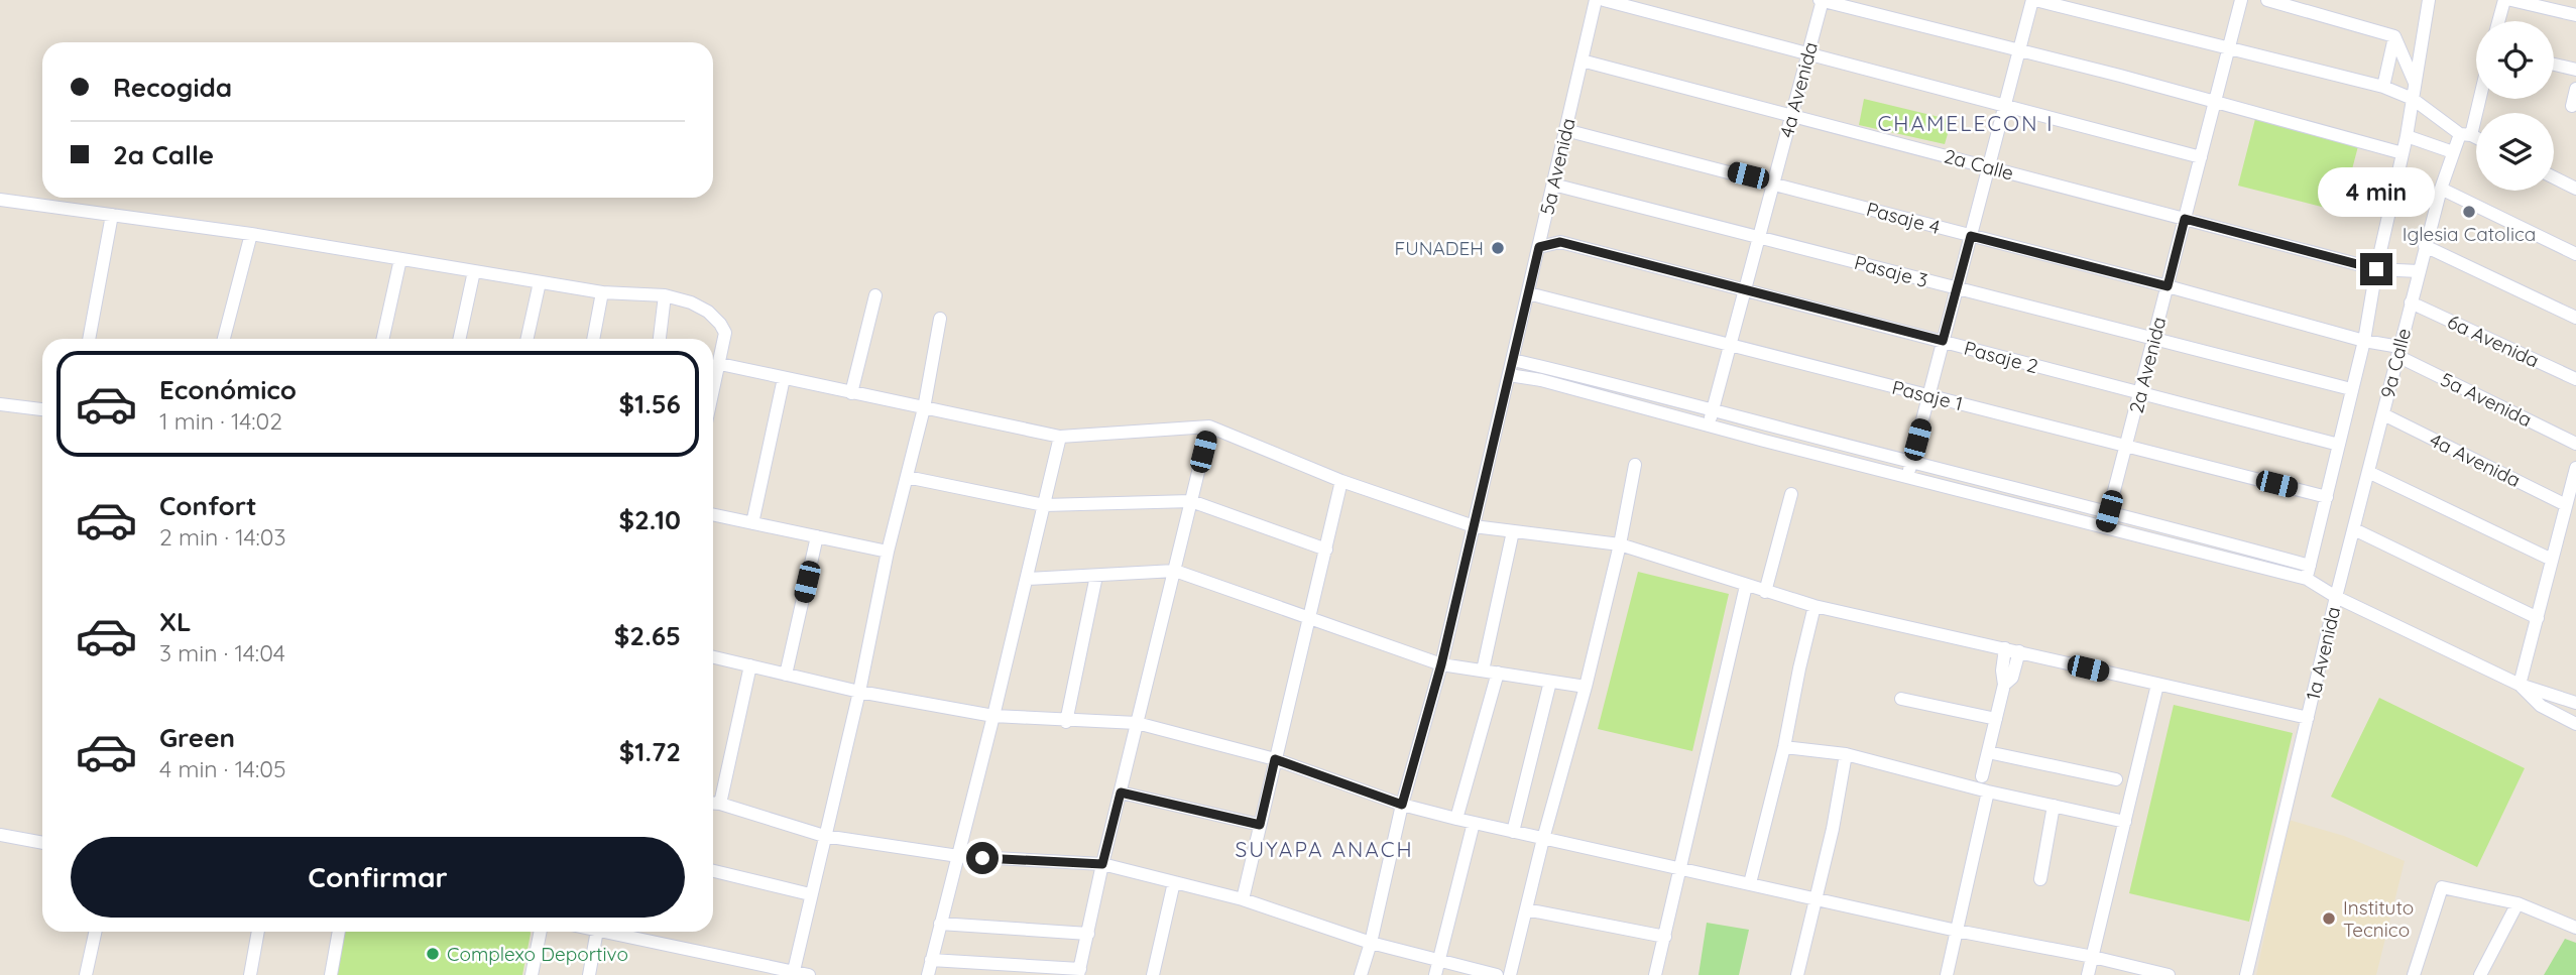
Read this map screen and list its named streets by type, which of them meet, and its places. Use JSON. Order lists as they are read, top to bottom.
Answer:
{
  "streets": {
    "street": [
      "4a Avenida",
      "2a Calle",
      "5a Avenida",
      "Pasaje 4",
      "Pasaje 3",
      "6a Avenida",
      "Pasaje 2",
      "9a Calle",
      "2a Avenida",
      "Pasaje 1",
      "1a Avenida"
    ]
  },
  "crossings": [
    ["4a Avenida", "2a Calle"],
    ["4a Avenida", "Pasaje 4"],
    ["4a Avenida", "Pasaje 3"],
    ["4a Avenida", "Pasaje 2"],
    ["4a Avenida", "9a Calle"],
    ["4a Avenida", "Pasaje 1"],
    ["2a Calle", "5a Avenida"],
    ["2a Calle", "9a Calle"],
    ["2a Calle", "2a Avenida"],
    ["5a Avenida", "Pasaje 4"],
    ["5a Avenida", "Pasaje 3"],
    ["5a Avenida", "Pasaje 2"],
    ["5a Avenida", "9a Calle"],
    ["5a Avenida", "Pasaje 1"],
    ["Pasaje 4", "2a Avenida"],
    ["Pasaje 3", "2a Avenida"],
    ["6a Avenida", "9a Calle"],
    ["Pasaje 2", "2a Avenida"],
    ["9a Calle", "1a Avenida"],
    ["2a Avenida", "Pasaje 1"]
  ],
  "districts": ["CHAMELECON I", "SUYAPA ANACH"],
  "places": [
    "Iglesia Catolica",
    "FUNADEH",
    "Instituto Tecnico",
    "Complexo Deportivo"
  ],
  "page": {
    "banner": ["Recogida", "2a Calle"],
    "bubble": "4 min",
    "list": [
      {
        "name": "Económico",
        "note": "1 min · 14:02",
        "value": "$1.56"
      },
      {
        "name": "Confort",
        "note": "2 min · 14:03",
        "value": "$2.10"
      },
      {
        "name": "XL",
        "note": "3 min · 14:04",
        "value": "$2.65"
      },
      {
        "name": "Green",
        "note": "4 min · 14:05",
        "value": "$1.72"
      }
    ],
    "buttons": "Confirmar"
  }
}
